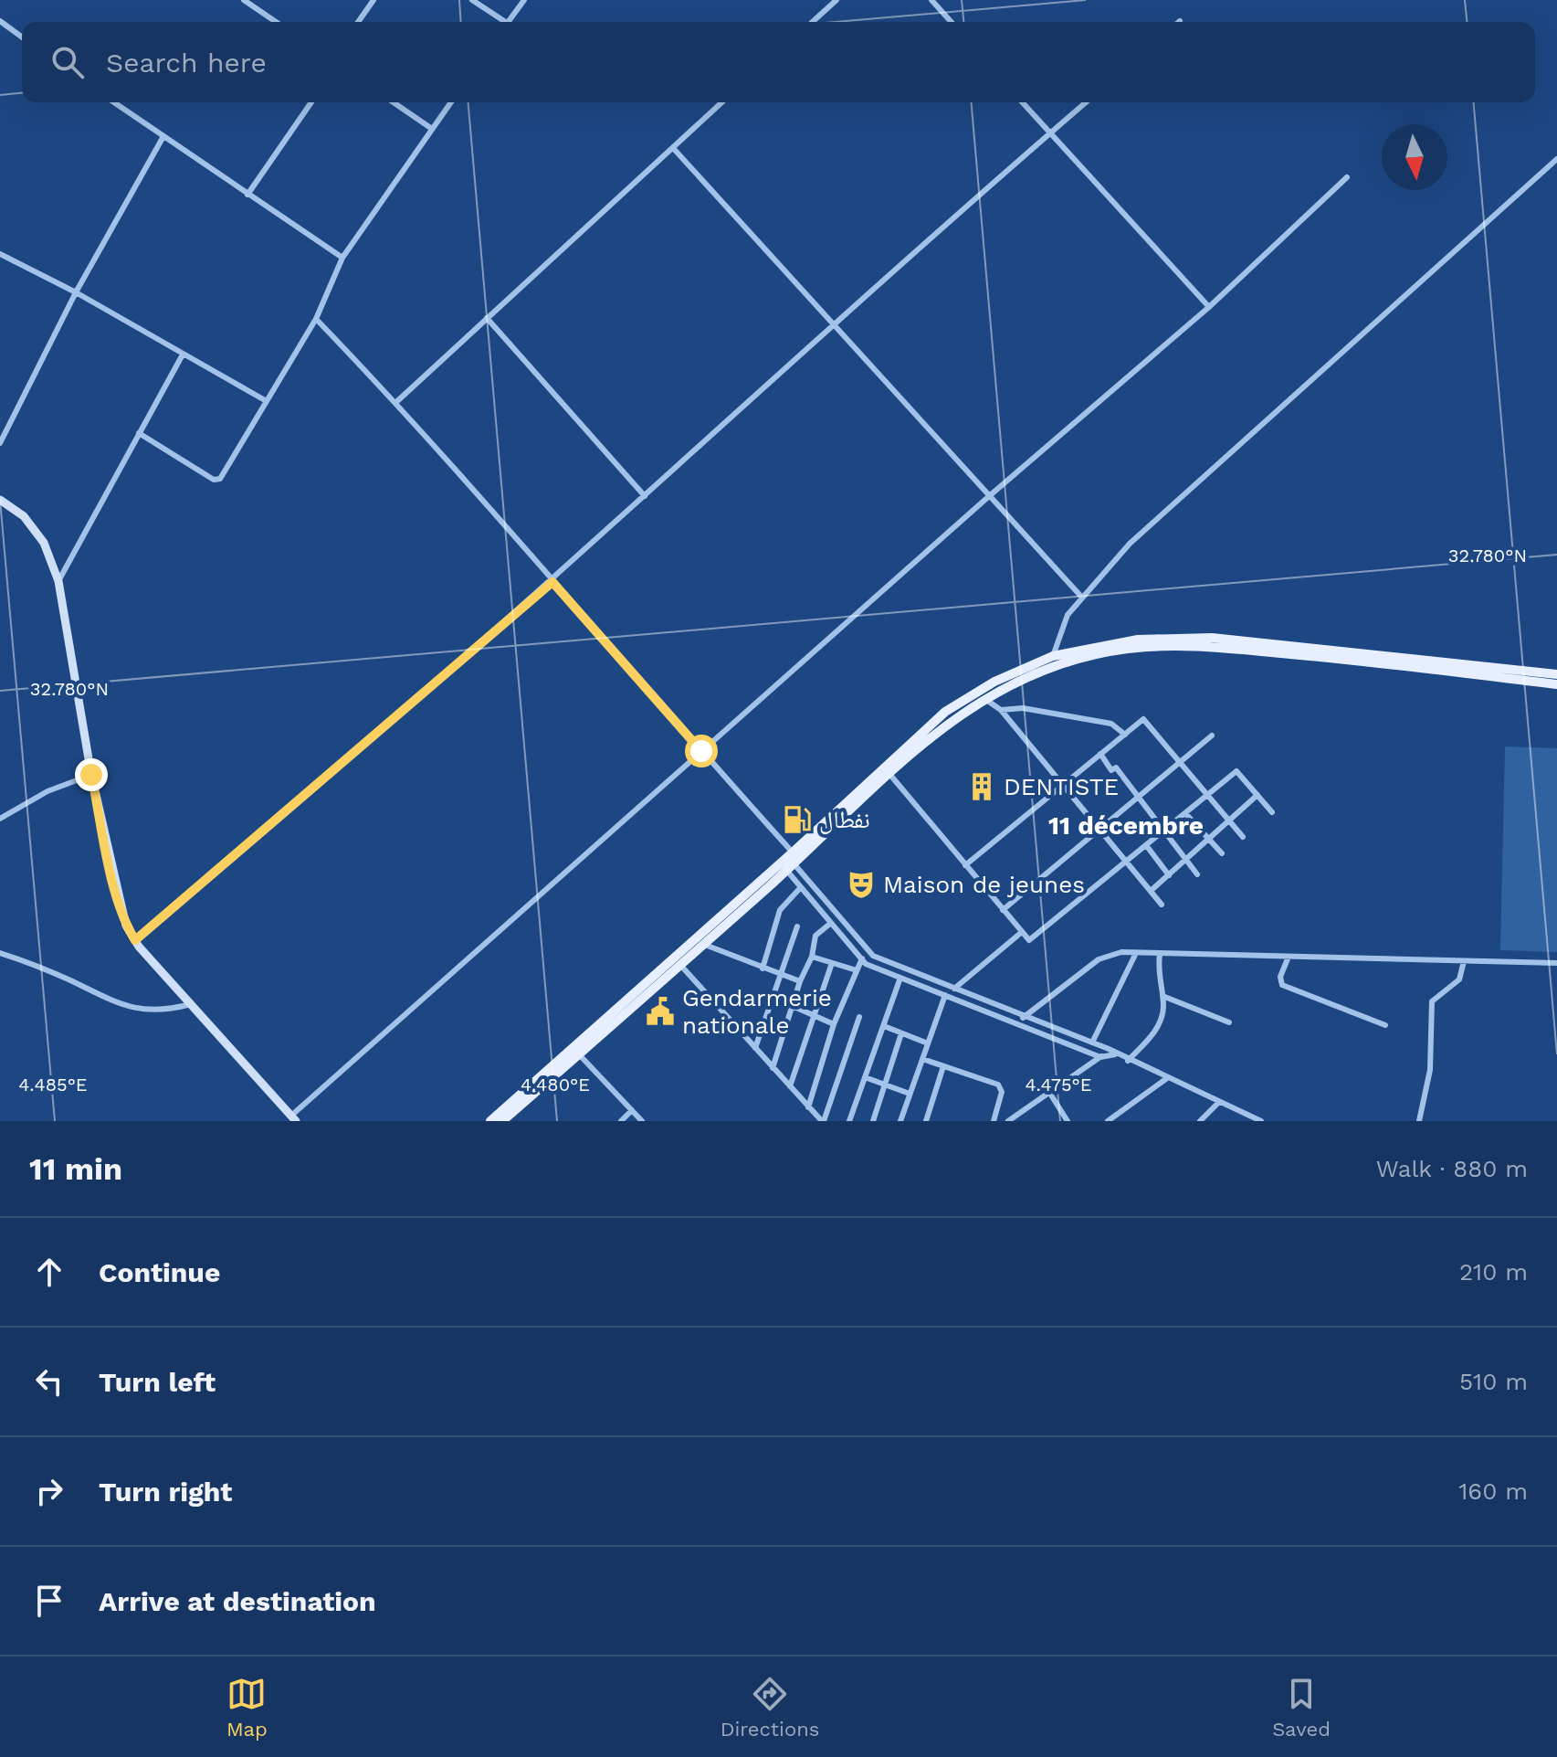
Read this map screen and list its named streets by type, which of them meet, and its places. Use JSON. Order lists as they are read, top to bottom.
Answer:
{
  "districts": ["11 décembre"],
  "places": {
    "building": ["DENTISTE"],
    "fuel station": ["نفطال"],
    "theatre": ["Maison de jeunes"],
    "public building": ["Gendarmerie nationale"]
  },
  "north": "bottom",
  "page": {
    "search": "Search here",
    "heading": ["11 min", "Walk · 880 m"],
    "list": [
      ["Continue", "210 m"],
      ["Turn left", "510 m"],
      ["Turn right", "160 m"],
      "Arrive at destination"
    ],
    "nav": ["Map", "Directions", "Saved"]
  },
  "coordinates": [
    "32.780°N",
    "4.485°E",
    "4.480°E",
    "4.475°E"
  ]
}
